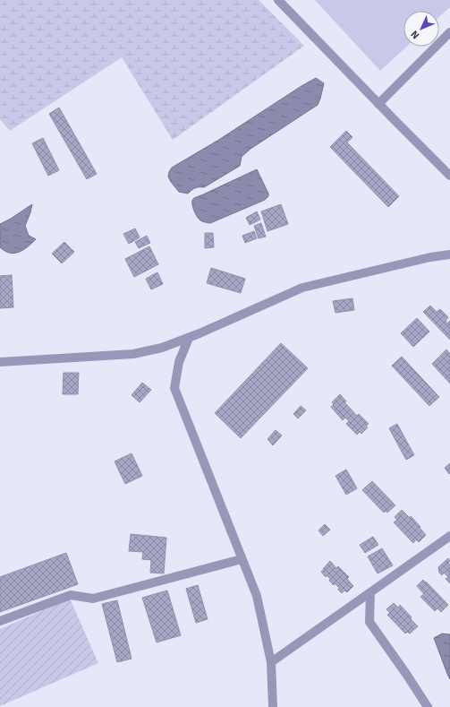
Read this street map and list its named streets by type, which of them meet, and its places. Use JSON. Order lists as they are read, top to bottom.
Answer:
{
  "north": "bottom left"
}
